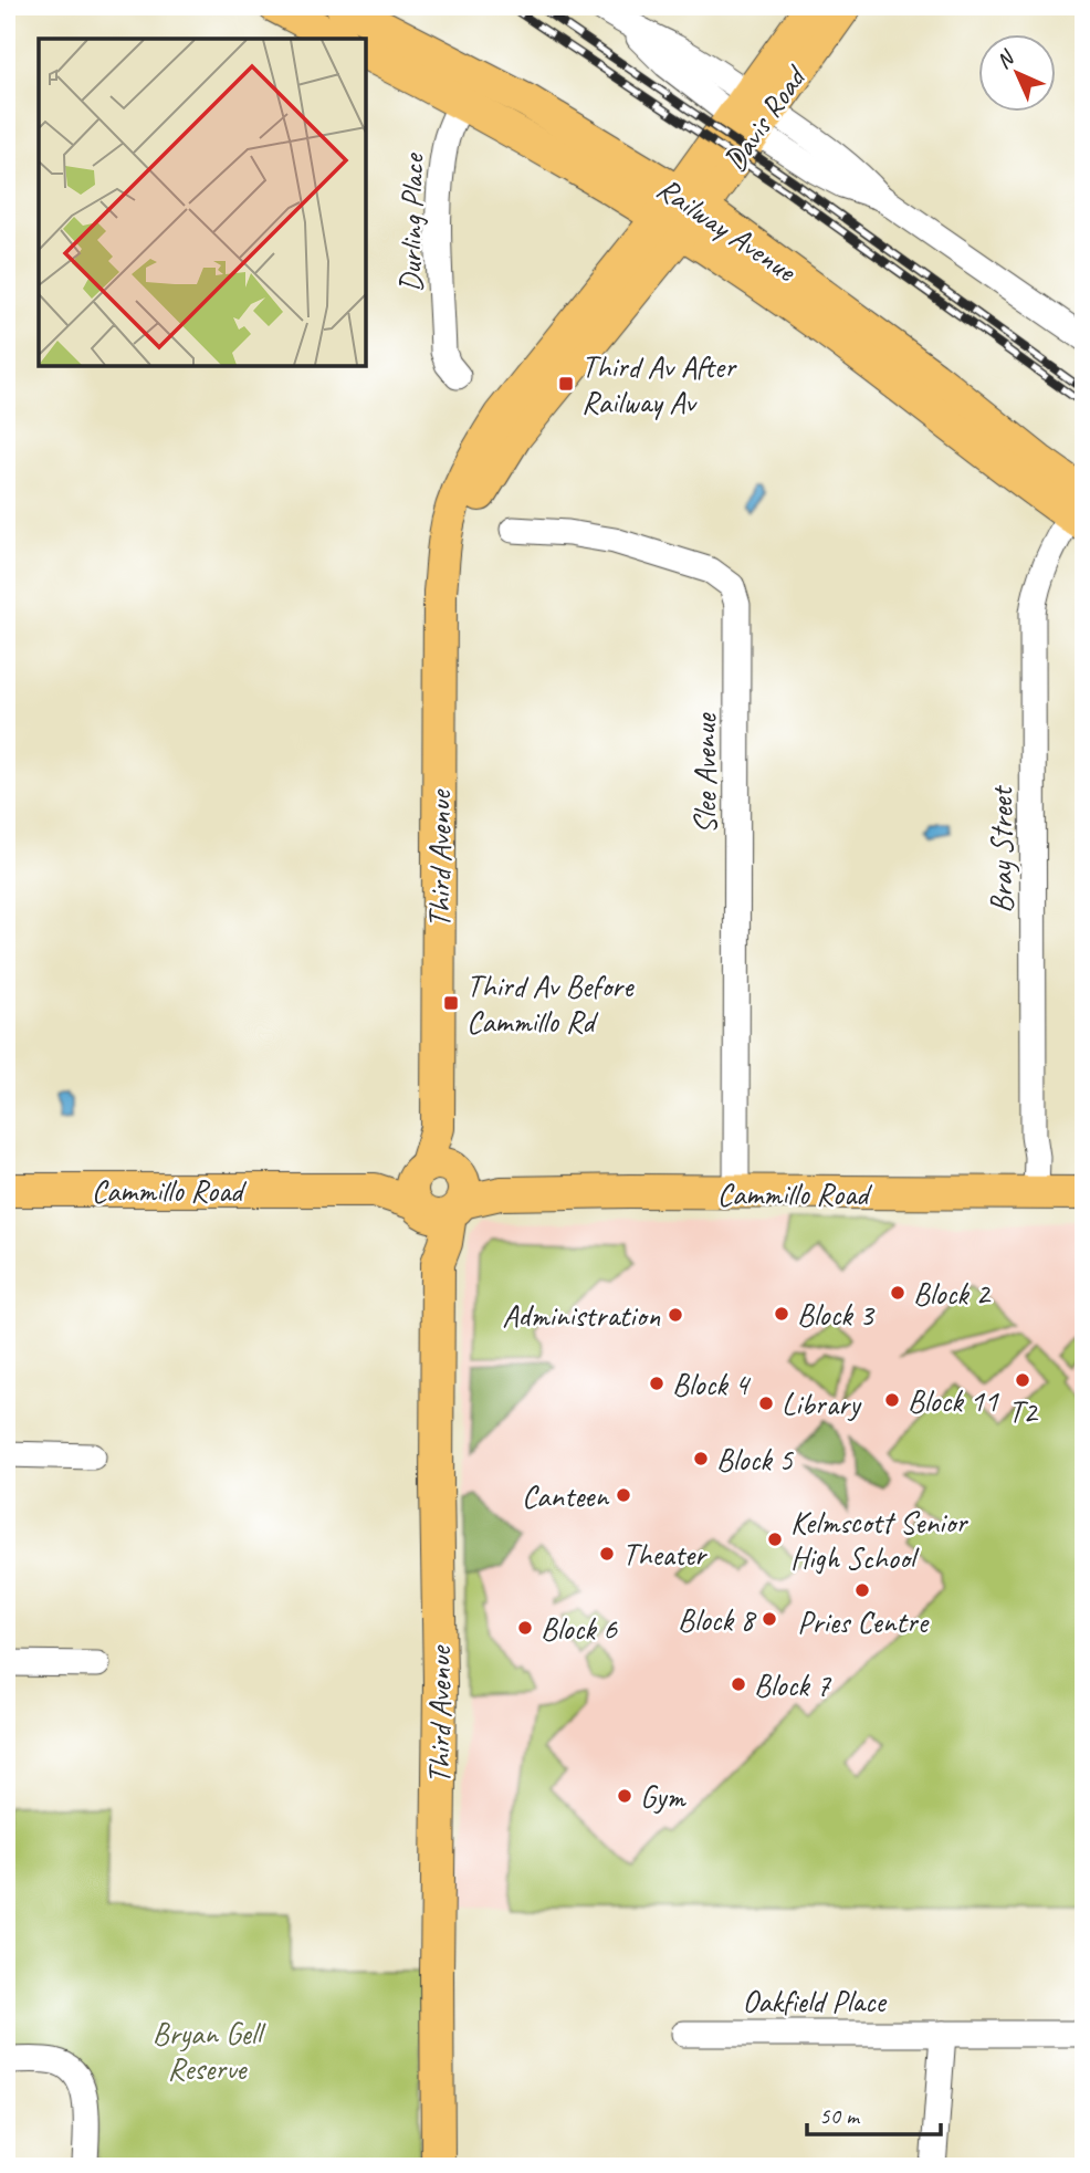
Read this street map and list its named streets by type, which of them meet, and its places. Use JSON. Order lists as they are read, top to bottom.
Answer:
{
  "streets": {
    "main road": [
      "Davis Road",
      "Railway Avenue",
      "Third Avenue",
      "Cammillo Road"
    ],
    "street": [
      "Durling Place",
      "Slee Avenue",
      "Bray Street",
      "Oakfield Place"
    ]
  },
  "crossings": [
    ["Davis Road", "Railway Avenue"],
    ["Davis Road", "Third Avenue"],
    ["Durling Place", "Railway Avenue"],
    ["Railway Avenue", "Bray Street"],
    ["Railway Avenue", "Third Avenue"],
    ["Slee Avenue", "Cammillo Road"],
    ["Bray Street", "Cammillo Road"],
    ["Third Avenue", "Cammillo Road"]
  ],
  "parks": ["Bryan Gell Reserve"],
  "places": {
    "transit": ["Third Av After Railway Av", "Third Av Before Cammillo Rd"],
    "other": [
      "Block 2",
      "Block 3",
      "Administration",
      "T2",
      "Block 4",
      "Block 11",
      "Library",
      "Block 5",
      "Canteen",
      "Kelmscott Senior High School",
      "Theater",
      "Pries Centre",
      "Block 8",
      "Block 6",
      "Block 7",
      "Gym"
    ]
  },
  "scale_bar": "50 m",
  "north": "top left"
}
